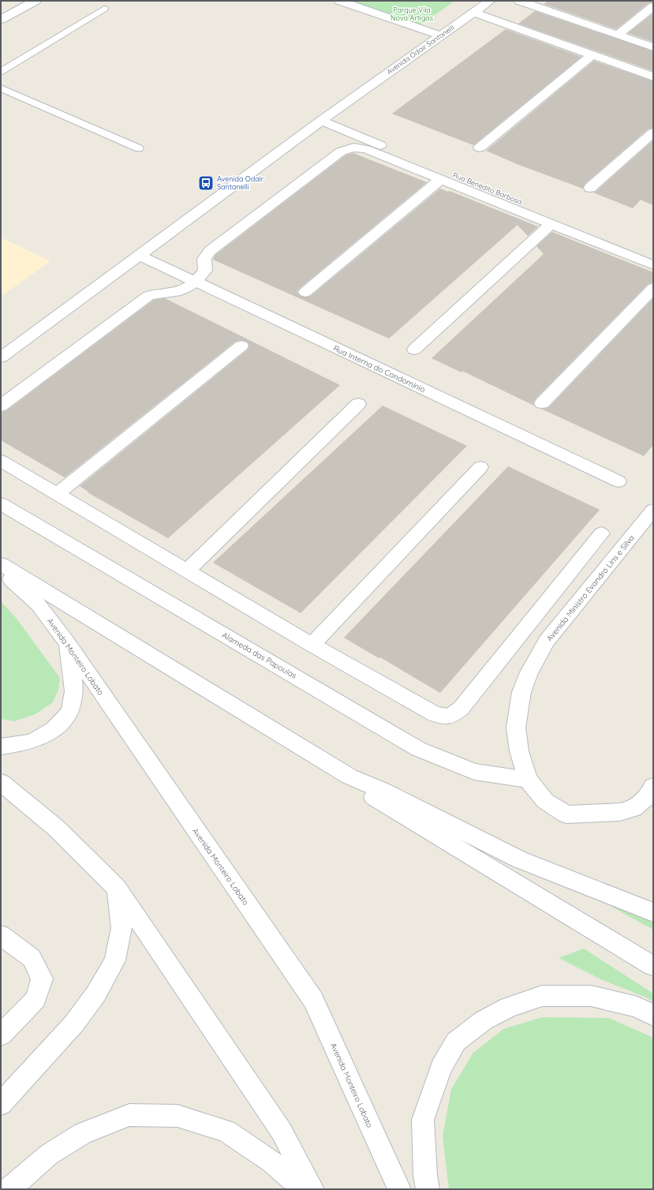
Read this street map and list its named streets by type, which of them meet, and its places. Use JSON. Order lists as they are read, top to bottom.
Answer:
{
  "streets": {
    "street": [
      "Avenida Odair Santanelli",
      "Rua Benedito Barbosa",
      "Rua Interna do Condomínio",
      "Avenida Ministro Evandro Lins e Silva",
      "Alameda das Papoulas",
      "Avenida Monteiro Lobato"
    ]
  },
  "crossings": [
    ["Avenida Odair Santanelli", "Rua Benedito Barbosa"],
    ["Avenida Odair Santanelli", "Rua Interna do Condomínio"],
    ["Avenida Ministro Evandro Lins e Silva", "Alameda das Papoulas"]
  ],
  "parks": ["Parque Vila Nova Artigas"],
  "places": {
    "bus stop": ["Avenida Odair Santanelli"]
  }
}
